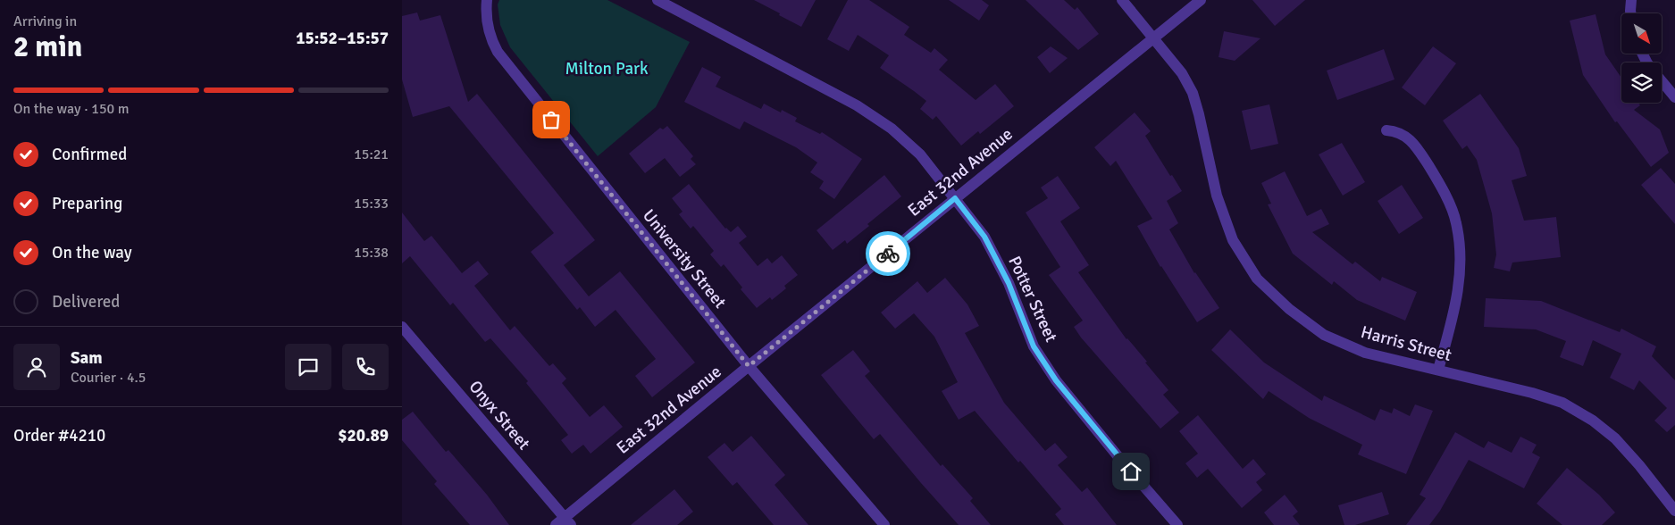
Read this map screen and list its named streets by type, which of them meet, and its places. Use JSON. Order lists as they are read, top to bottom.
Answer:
{
  "streets": {
    "street": [
      "East 32nd Avenue",
      "University Street",
      "Potter Street",
      "Harris Street",
      "Onyx Street"
    ]
  },
  "crossings": [
    ["East 32nd Avenue", "University Street"],
    ["East 32nd Avenue", "Potter Street"],
    ["East 32nd Avenue", "Harris Street"],
    ["East 32nd Avenue", "Onyx Street"]
  ],
  "parks": ["Milton Park"],
  "north": "bottom right",
  "page": {
    "heading": ["2 min", "Arriving in", "15:52–15:57"],
    "panel": [
      "Sam",
      "Courier · 4.5",
      "Order #4210",
      "$20.89"
    ],
    "bar": "On the way · 150 m",
    "list": [
      ["Confirmed", "15:21"],
      ["Preparing", "15:33"],
      ["On the way", "15:38"],
      "Delivered"
    ]
  }
}
